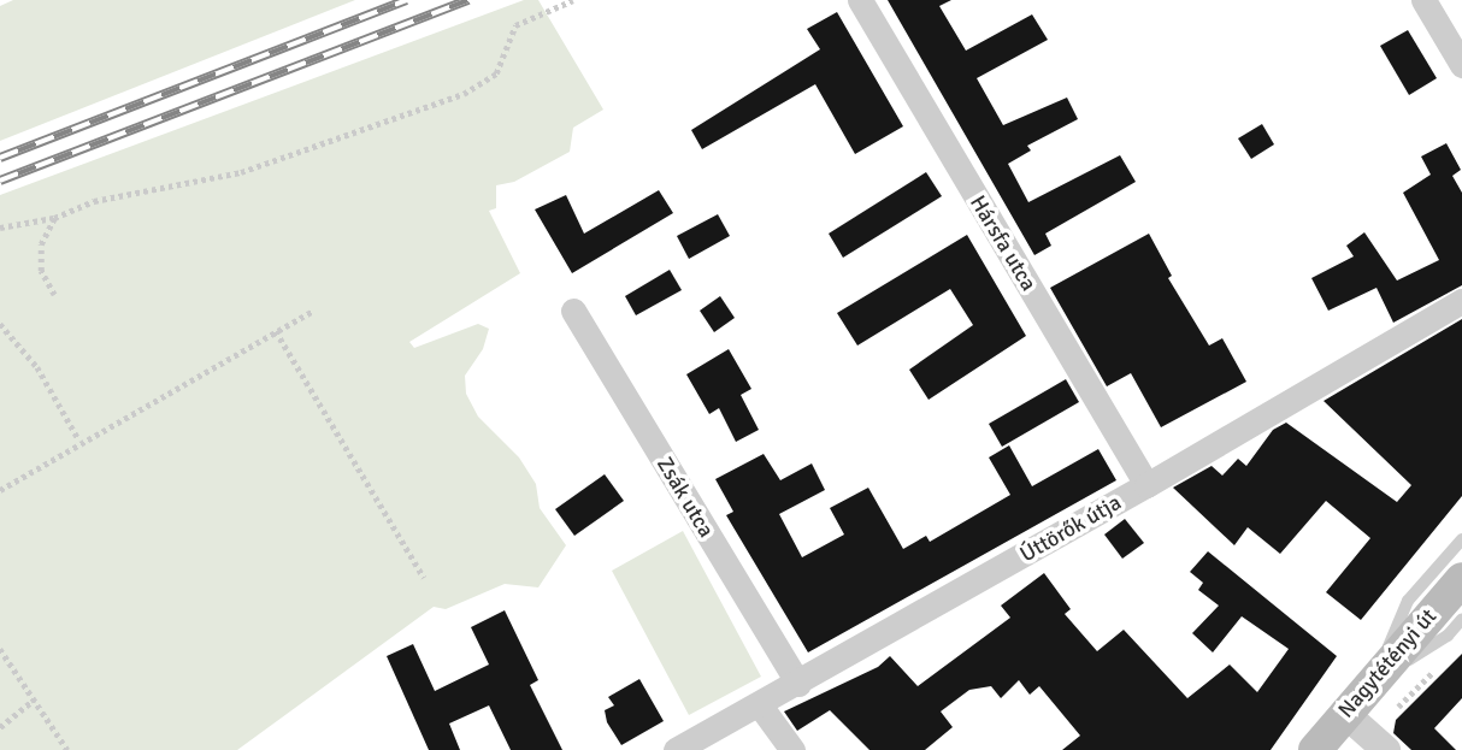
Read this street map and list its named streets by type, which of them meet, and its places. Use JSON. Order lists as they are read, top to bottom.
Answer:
{
  "streets": {
    "main road": ["Nagytétényi út"],
    "street": ["Hársfa utca", "Zsák utca", "Úttörők útja"]
  },
  "crossings": [
    ["Hársfa utca", "Úttörők útja"],
    ["Zsák utca", "Úttörők útja"]
  ]
}
